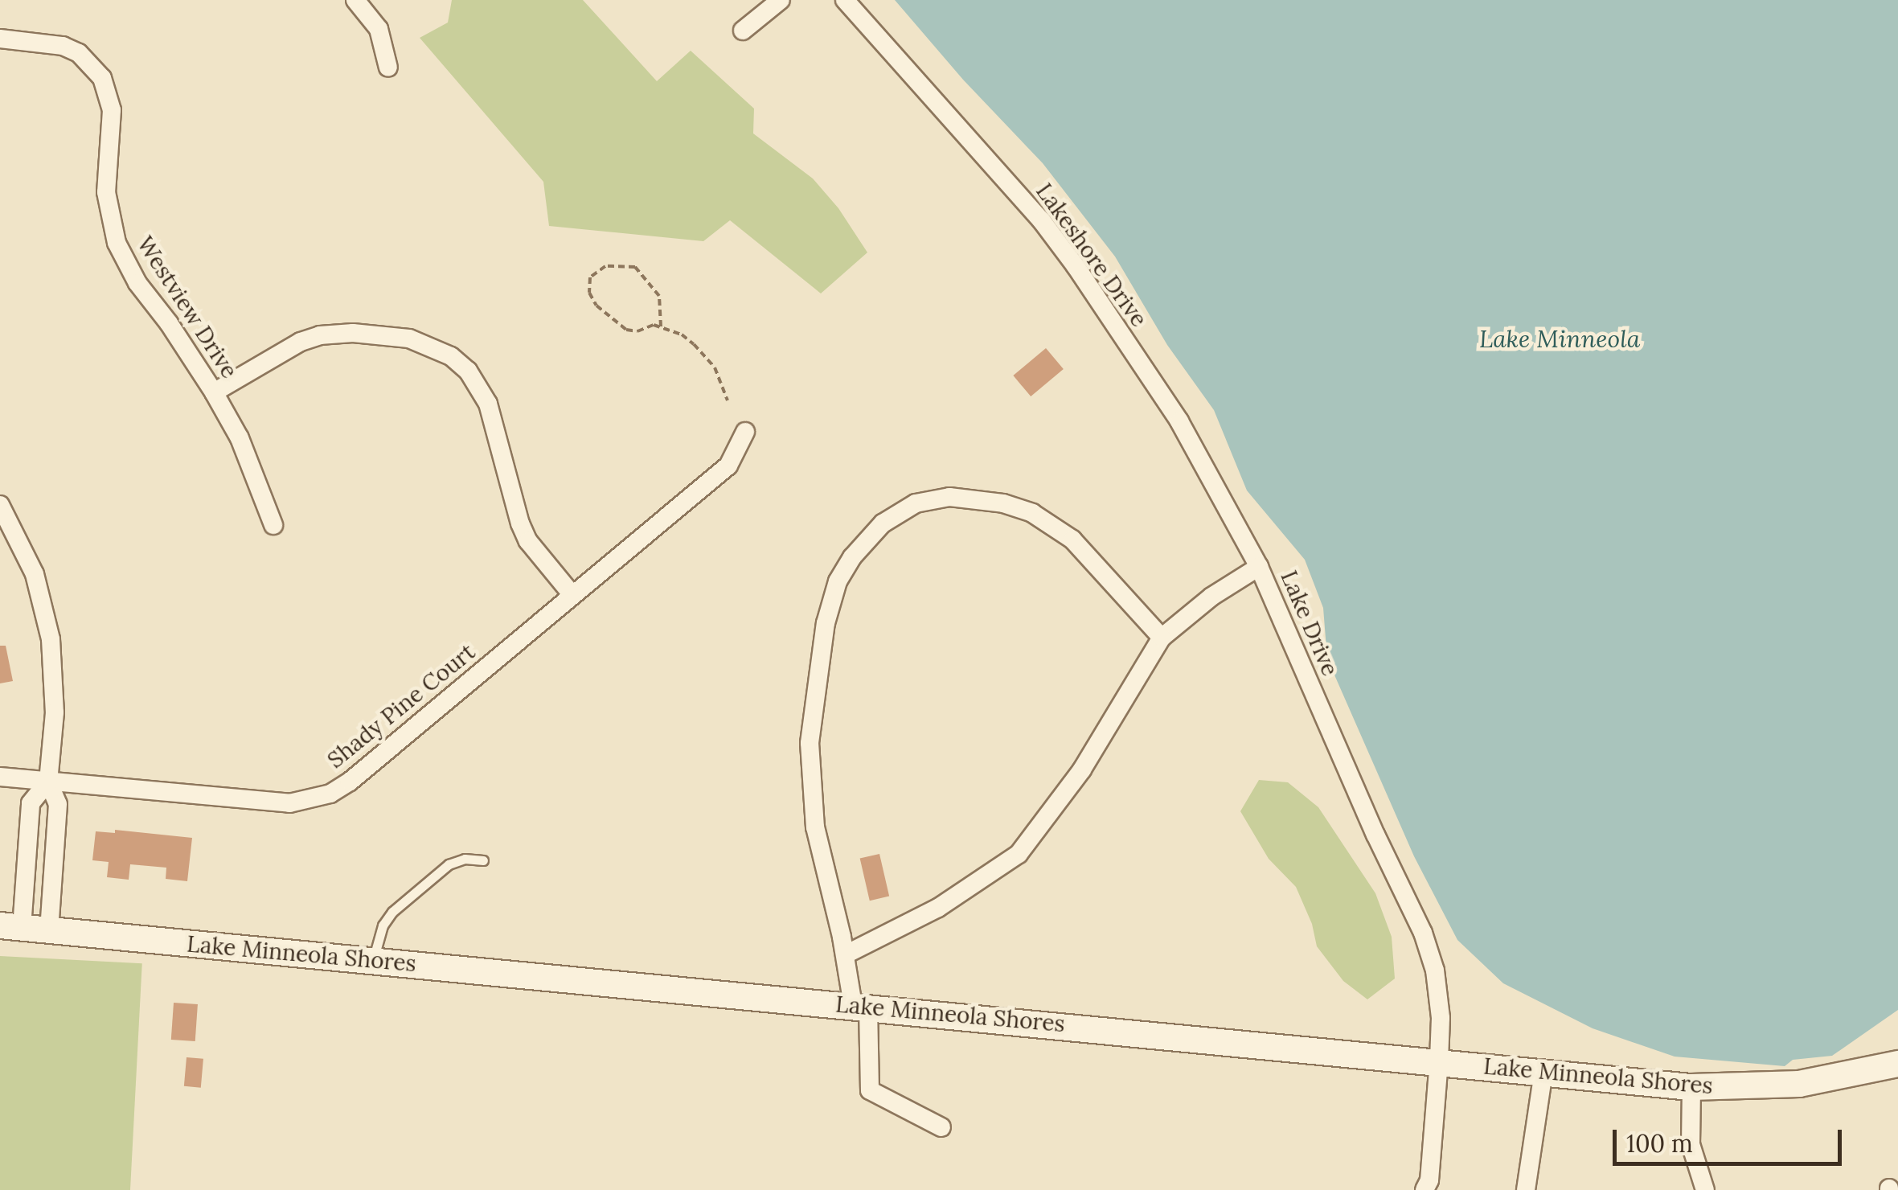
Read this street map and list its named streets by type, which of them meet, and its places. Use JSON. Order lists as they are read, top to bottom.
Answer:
{
  "streets": {
    "main road": ["Lake Minneola Shores"],
    "street": [
      "Lakeshore Drive",
      "Westview Drive",
      "Lake Drive",
      "Shady Pine Court"
    ]
  },
  "crossings": [
    ["Lakeshore Drive", "Lake Drive"],
    ["Lake Drive", "Lake Minneola Shores"]
  ],
  "water": ["Lake Minneola"],
  "scale_bar": "100 m"
}
